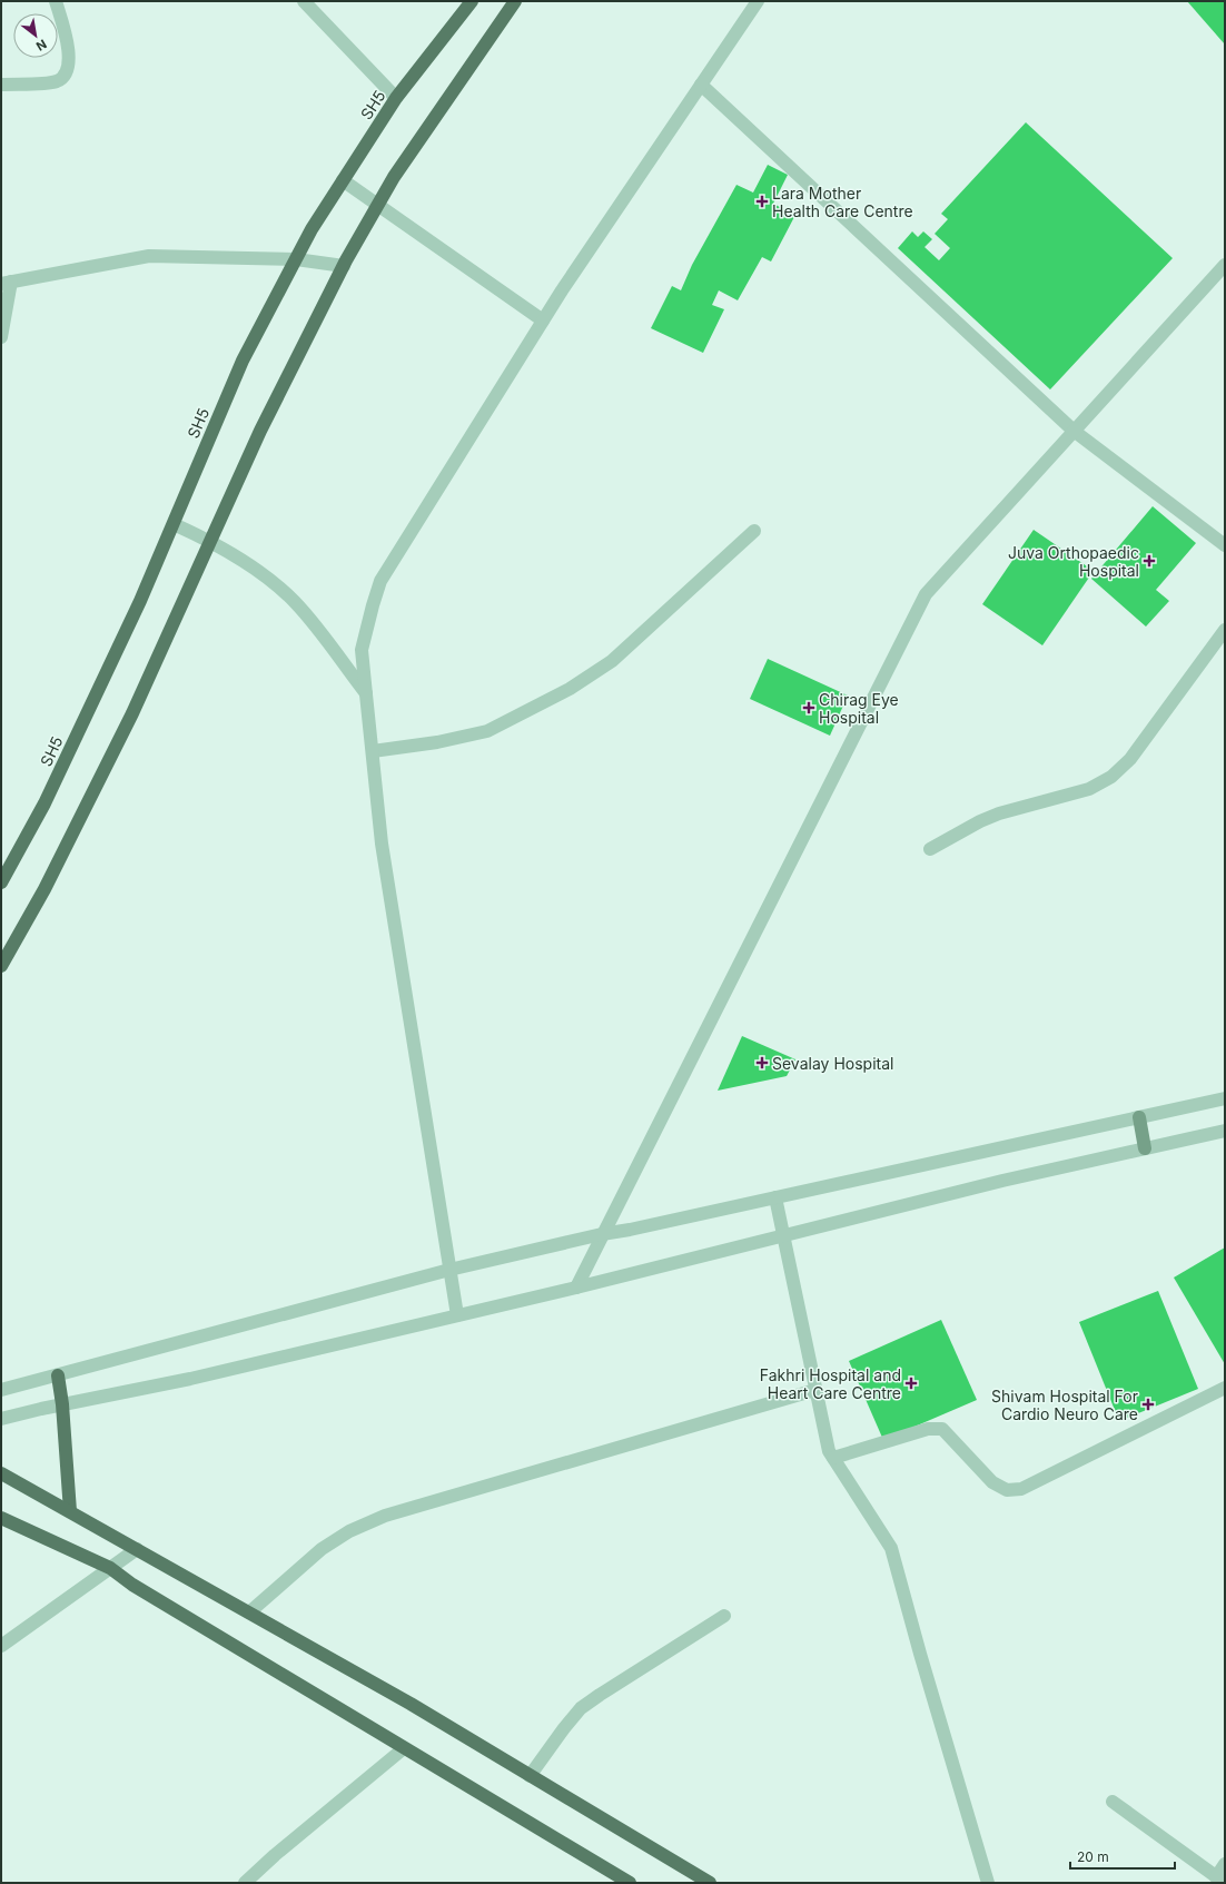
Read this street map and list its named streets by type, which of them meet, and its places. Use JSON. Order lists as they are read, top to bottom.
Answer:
{
  "streets": {
    "main road": ["SH5"]
  },
  "places": {
    "health": [
      "Lara Mother Health Care Centre",
      "Juva Orthopaedic Hospital",
      "Chirag Eye Hospital",
      "Sevalay Hospital",
      "Fakhri Hospital and Heart Care Centre",
      "Shivam Hospital For Cardio Neuro Care"
    ]
  },
  "scale_bar": "20 m",
  "north": "bottom right"
}
